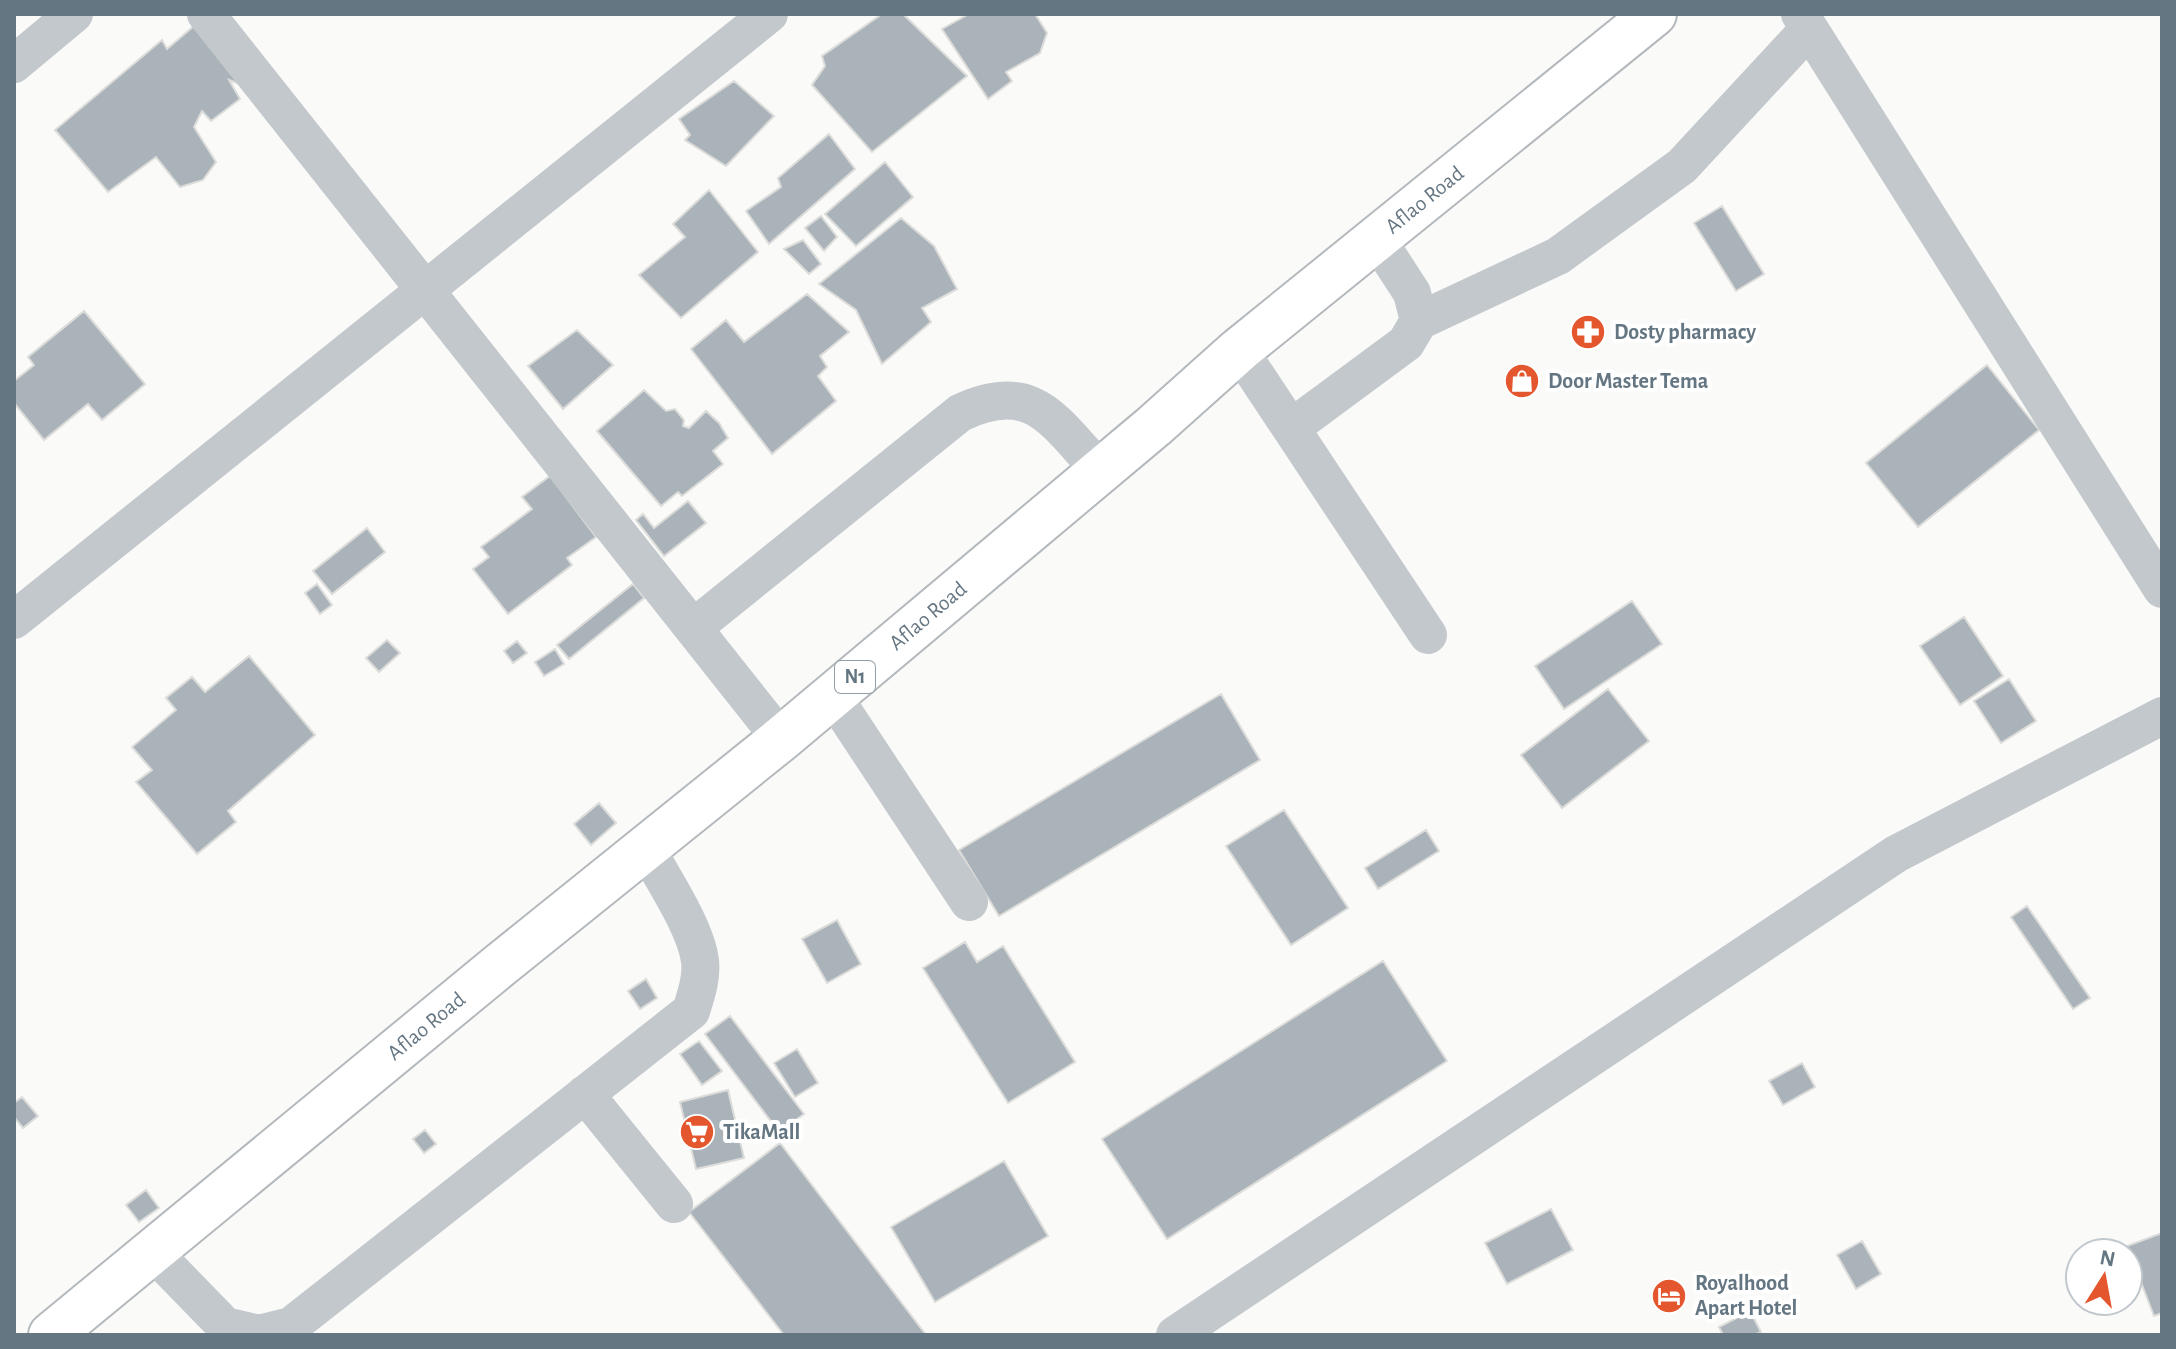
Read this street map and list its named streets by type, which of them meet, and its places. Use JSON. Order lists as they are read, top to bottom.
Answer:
{
  "streets": {
    "highway": ["Aflao Road", "N1"]
  },
  "places": {
    "pharmacy": ["Dosty pharmacy"],
    "shop": ["Door Master Tema"],
    "supermarket": ["TikaMall"],
    "hotel": ["Royalhood Apart Hotel"]
  },
  "north": "top"
}
